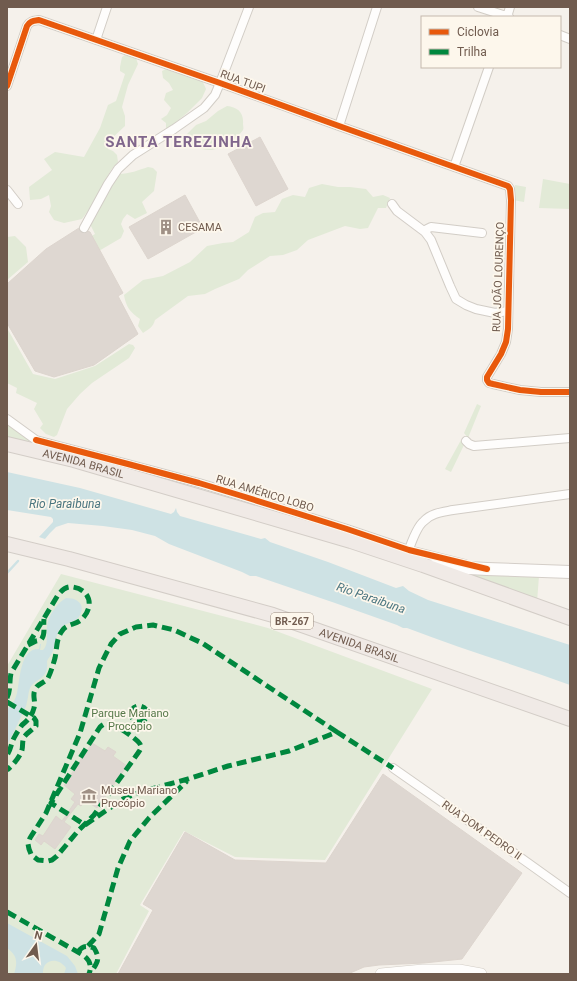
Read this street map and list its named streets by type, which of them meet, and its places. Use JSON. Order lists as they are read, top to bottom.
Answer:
{
  "streets": {
    "highway": ["AVENIDA BRASIL", "BR-267"],
    "main road": ["RUA AMÉRICO LOBO"],
    "street": ["RUA TUPI", "RUA JOÃO LOURENÇO", "RUA DOM PEDRO II"]
  },
  "crossings": [
    ["RUA TUPI", "RUA JOÃO LOURENÇO"],
    ["AVENIDA BRASIL", "RUA AMÉRICO LOBO"]
  ],
  "districts": ["SANTA TEREZINHA"],
  "water": ["Rio Paraibuna"],
  "parks": ["Parque Mariano Procópio"],
  "places": {
    "building": ["CESAMA"],
    "museum": ["Museu Mariano Procópio"]
  },
  "legend": ["Ciclovia", "Trilha"],
  "north": "top"
}
